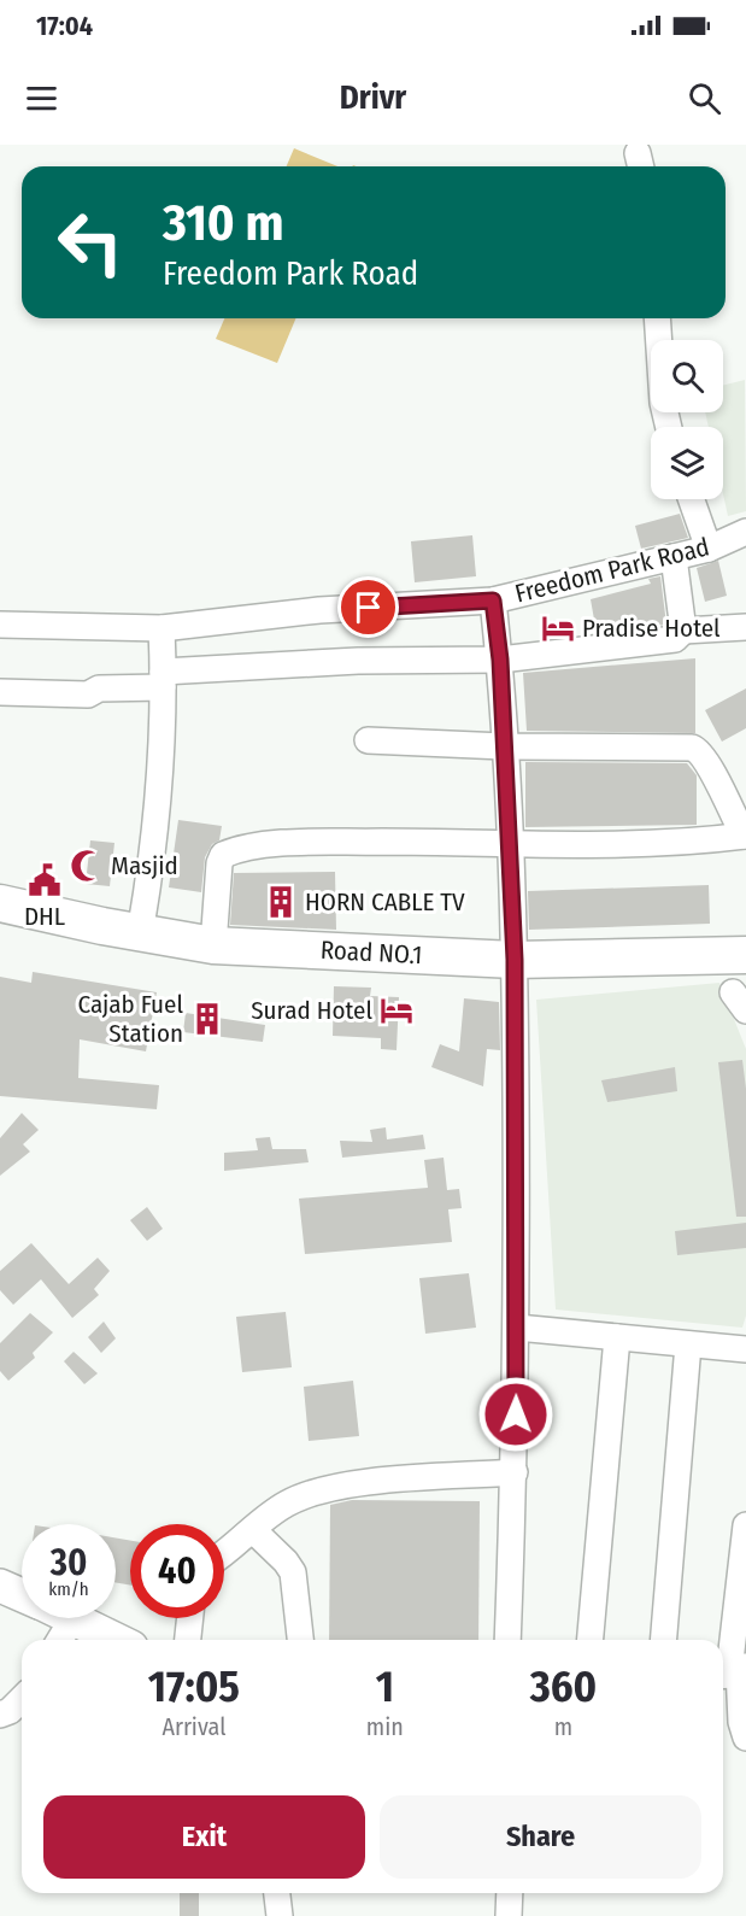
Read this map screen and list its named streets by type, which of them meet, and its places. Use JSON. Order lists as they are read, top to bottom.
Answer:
{
  "streets": {
    "highway": ["Road NO.1"],
    "street": ["Freedom Park Road"]
  },
  "places": {
    "hotel": ["Pradise Hotel", "Surad Hotel"],
    "mosque": ["Masjid"],
    "public building": ["DHL"],
    "building": ["HORN CABLE TV", "Cajab Fuel Station"]
  },
  "page": {
    "status": "17:04",
    "header": "Drivr",
    "turn": ["310 m", "Freedom Park Road"],
    "speed": "30 km/h",
    "limit": "40",
    "eta": [
      "17:05",
      "Arrival",
      "1",
      "min",
      "360",
      "m"
    ],
    "buttons": ["Exit", "Share"]
  }
}
